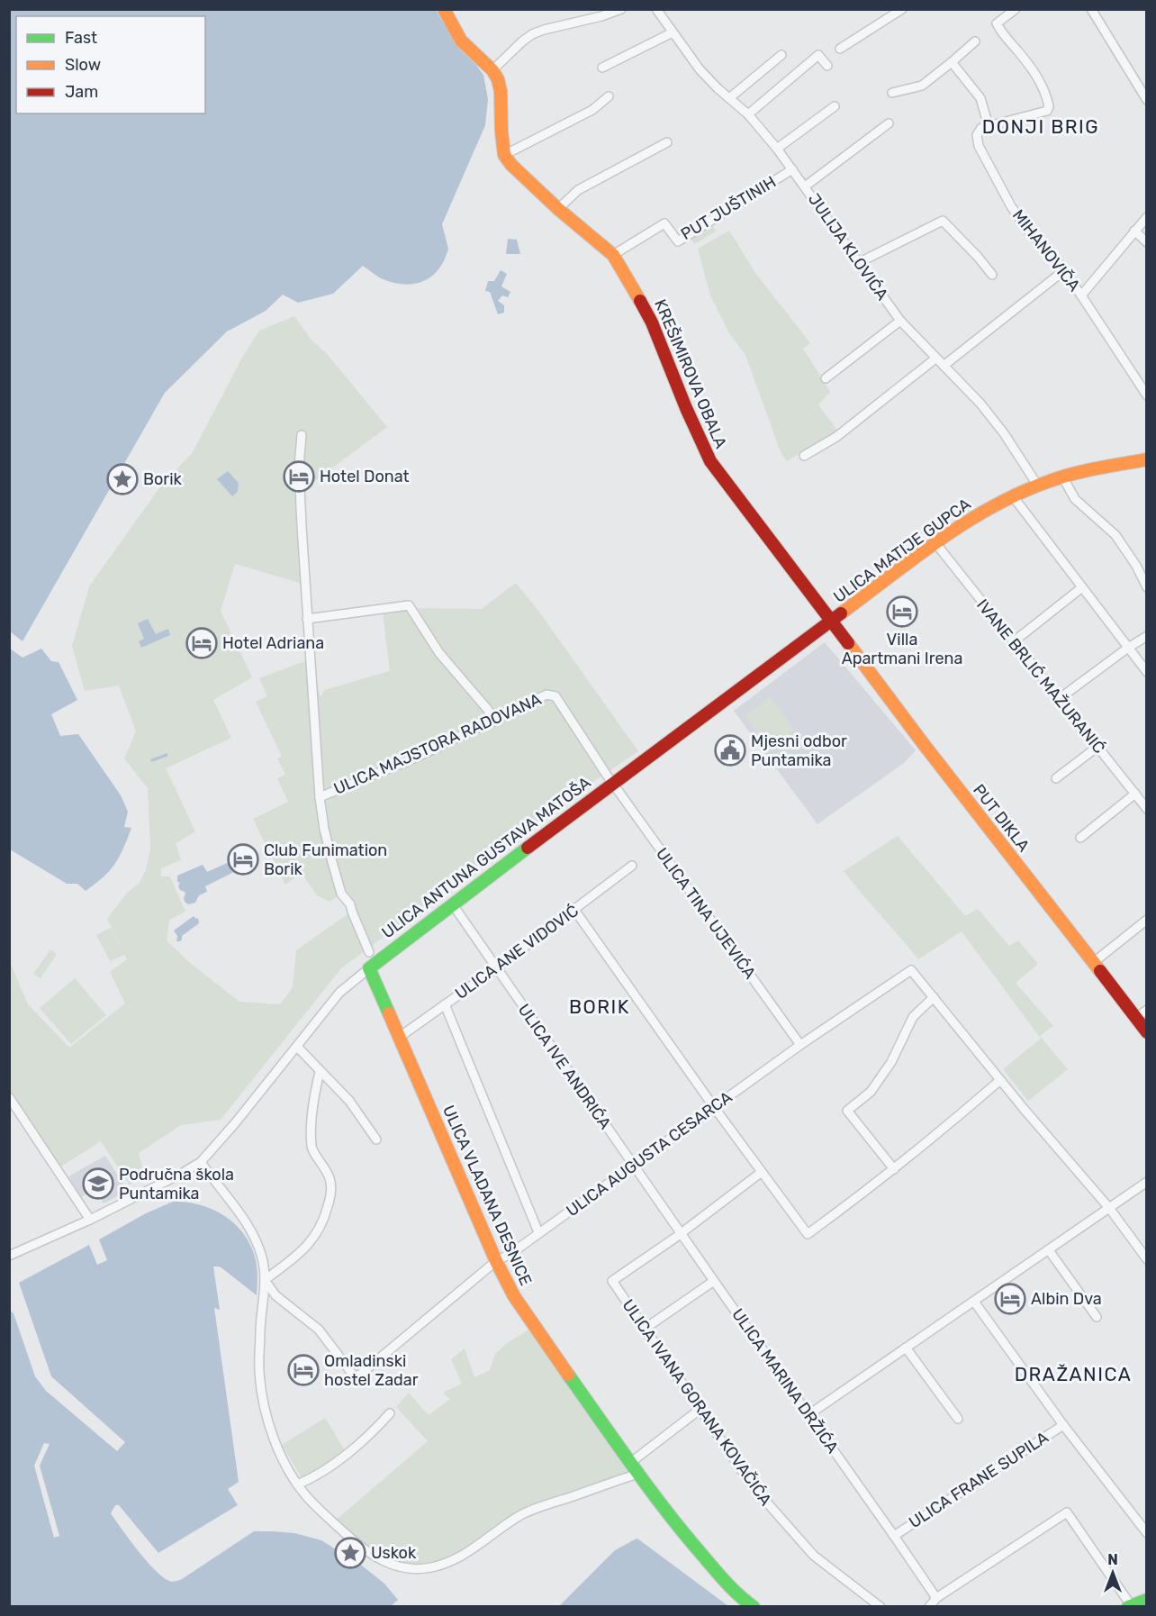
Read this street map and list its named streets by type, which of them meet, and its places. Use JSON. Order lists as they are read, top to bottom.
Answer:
{
  "streets": {
    "street": [
      "PUT JUŠTINIH",
      "JULIJA KLOVIĆA",
      "MIHANOVIČA",
      "KREŠIMIROVA OBALA",
      "ULICA MATIJE GUPCA",
      "IVANE BRLIĆ MAŽURANIĆ",
      "ULICA MAJSTORA RADOVANA",
      "PUT DIKLA",
      "ULICA ANTUNA GUSTAVA MATOŠA",
      "ULICA TINA UJEVIĆA",
      "ULICA ANE VIDOVIĆ",
      "ULICA IVE ANDRIĆA",
      "ULICA AUGUSTA CESARCA",
      "ULICA VLADANA DESNICE",
      "ULICA MARINA DRŽIĆA",
      "ULICA IVANA GORANA KOVAČIĆA",
      "ULICA FRANE SUPILA"
    ]
  },
  "crossings": [
    ["PUT JUŠTINIH", "JULIJA KLOVIĆA"],
    ["PUT JUŠTINIH", "KREŠIMIROVA OBALA"],
    ["JULIJA KLOVIĆA", "ULICA MATIJE GUPCA"],
    ["KREŠIMIROVA OBALA", "ULICA MATIJE GUPCA"],
    ["KREŠIMIROVA OBALA", "PUT DIKLA"],
    ["KREŠIMIROVA OBALA", "ULICA ANTUNA GUSTAVA MATOŠA"],
    ["ULICA MATIJE GUPCA", "IVANE BRLIĆ MAŽURANIĆ"],
    ["ULICA MATIJE GUPCA", "PUT DIKLA"],
    ["ULICA MATIJE GUPCA", "ULICA ANTUNA GUSTAVA MATOŠA"],
    ["ULICA MAJSTORA RADOVANA", "ULICA ANTUNA GUSTAVA MATOŠA"],
    ["ULICA MAJSTORA RADOVANA", "ULICA TINA UJEVIĆA"],
    ["PUT DIKLA", "ULICA ANTUNA GUSTAVA MATOŠA"],
    ["ULICA ANTUNA GUSTAVA MATOŠA", "ULICA TINA UJEVIĆA"],
    ["ULICA ANTUNA GUSTAVA MATOŠA", "ULICA IVE ANDRIĆA"],
    ["ULICA ANTUNA GUSTAVA MATOŠA", "ULICA VLADANA DESNICE"],
    ["ULICA TINA UJEVIĆA", "ULICA AUGUSTA CESARCA"],
    ["ULICA ANE VIDOVIĆ", "ULICA IVE ANDRIĆA"],
    ["ULICA ANE VIDOVIĆ", "ULICA VLADANA DESNICE"],
    ["ULICA IVE ANDRIĆA", "ULICA AUGUSTA CESARCA"],
    ["ULICA IVE ANDRIĆA", "ULICA MARINA DRŽIĆA"],
    ["ULICA AUGUSTA CESARCA", "ULICA VLADANA DESNICE"],
    ["ULICA AUGUSTA CESARCA", "ULICA MARINA DRŽIĆA"],
    ["ULICA MARINA DRŽIĆA", "ULICA IVANA GORANA KOVAČIĆA"],
    ["ULICA MARINA DRŽIĆA", "ULICA FRANE SUPILA"]
  ],
  "districts": ["DONJI BRIG", "BORIK", "DRAŽANICA"],
  "places": {
    "hotel": [
      "Hotel Donat",
      "Villa Apartmani Irena",
      "Hotel Adriana",
      "Club Funimation Borik",
      "Albin Dva",
      "Omladinski hostel Zadar"
    ],
    "place": ["Borik", "Uskok"],
    "public building": ["Mjesni odbor Puntamika"],
    "school or university": ["Područna škola Puntamika"]
  },
  "legend": ["Fast", "Slow", "Jam"],
  "north": "top"
}
